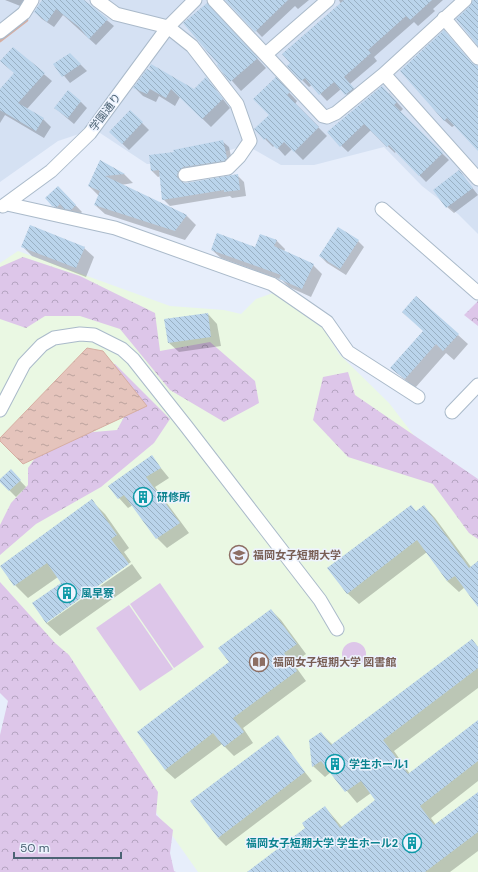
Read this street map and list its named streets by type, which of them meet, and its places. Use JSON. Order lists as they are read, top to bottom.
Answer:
{
  "streets": {
    "street": ["学園通り"]
  },
  "places": {
    "building": [
      "研修所",
      "風早寮",
      "学生ホール1",
      "福岡女子短期大学 学生ホール2"
    ],
    "school or university": ["福岡女子短期大学"],
    "library": ["福岡女子短期大学 図書館"]
  },
  "scale_bar": "50 m"
}
